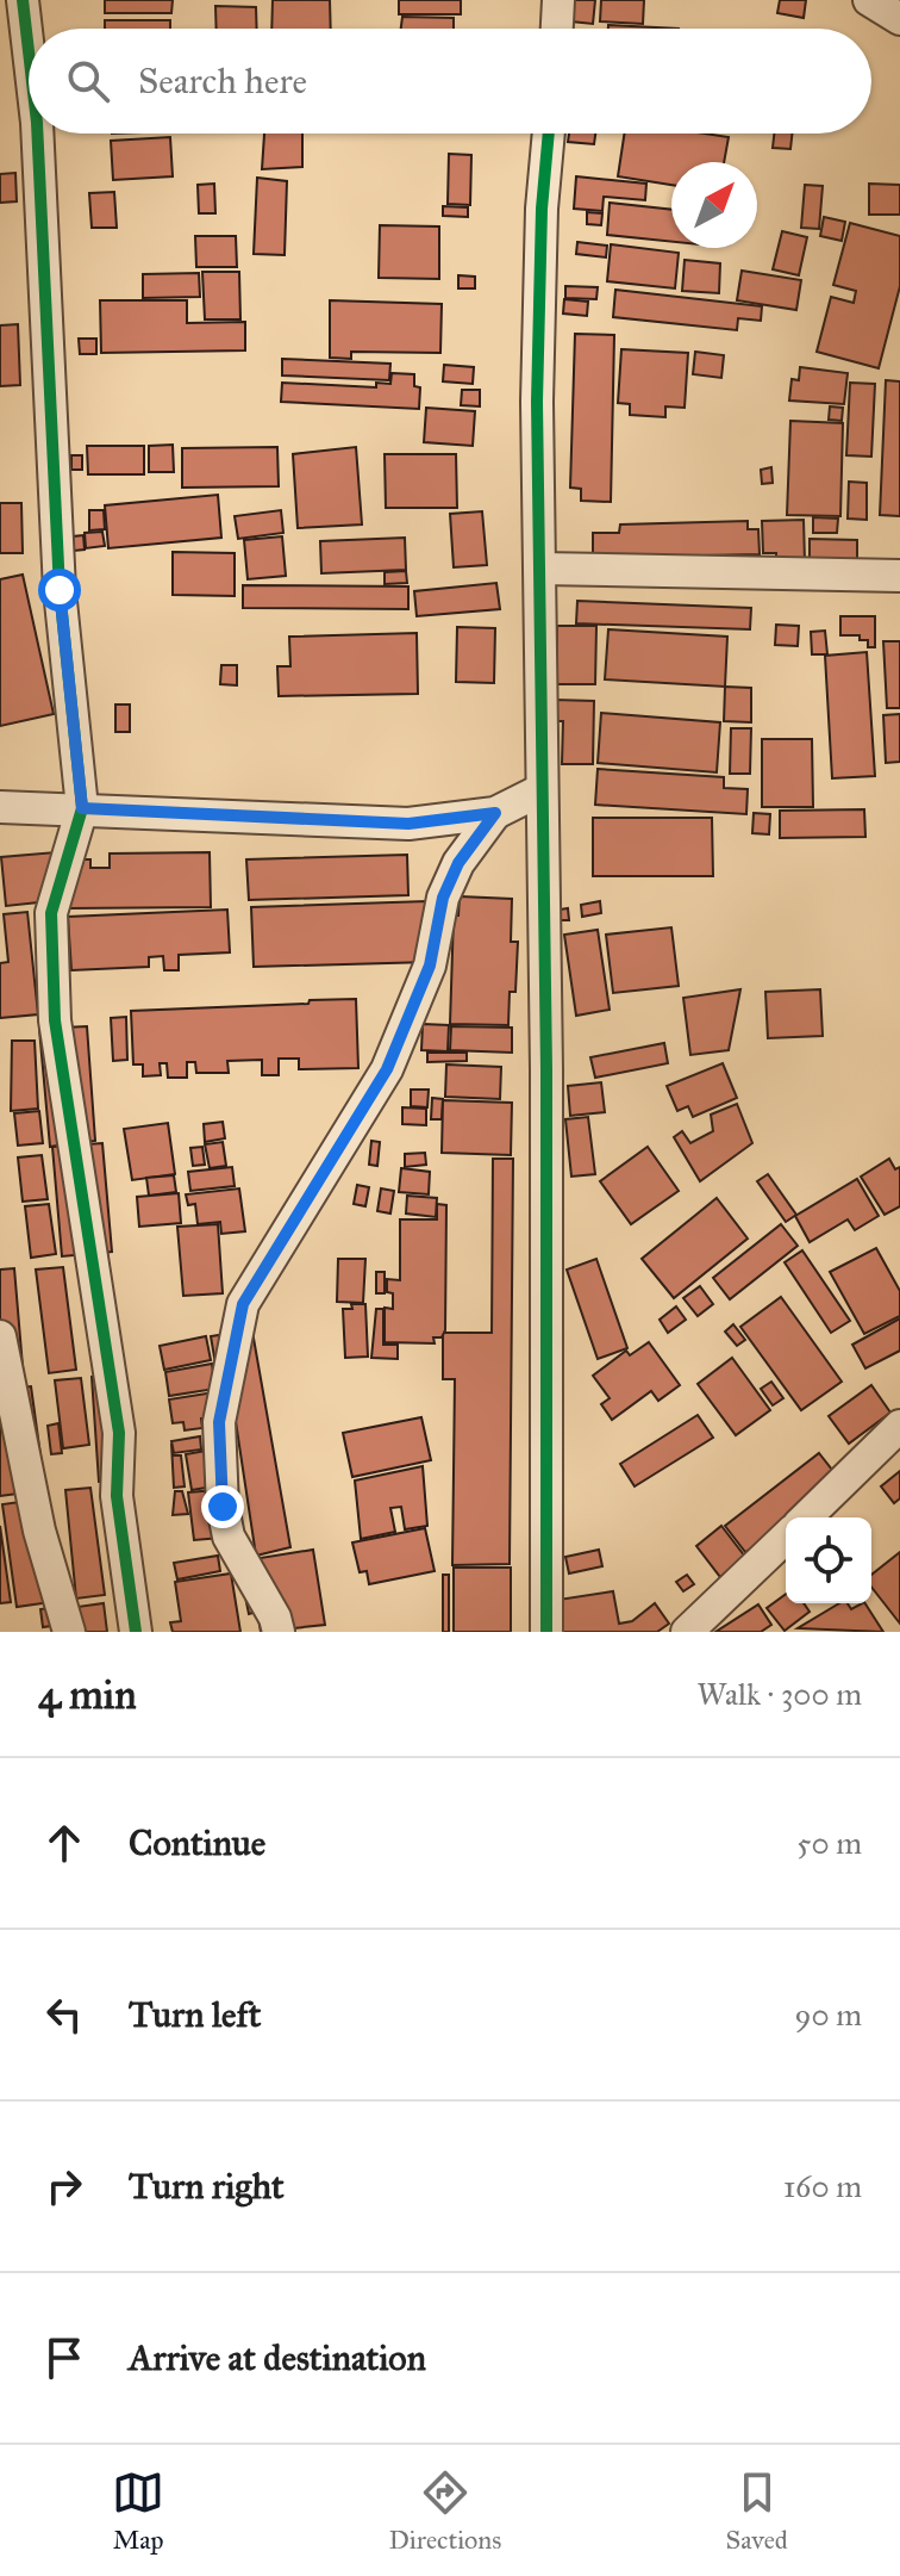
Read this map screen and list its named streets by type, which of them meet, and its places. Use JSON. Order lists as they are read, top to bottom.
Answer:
{
  "north": "top right",
  "page": {
    "search": "Search here",
    "heading": ["4 min", "Walk · 300 m"],
    "list": [
      ["Continue", "50 m"],
      ["Turn left", "90 m"],
      ["Turn right", "160 m"],
      "Arrive at destination"
    ],
    "nav": ["Map", "Directions", "Saved"]
  }
}
